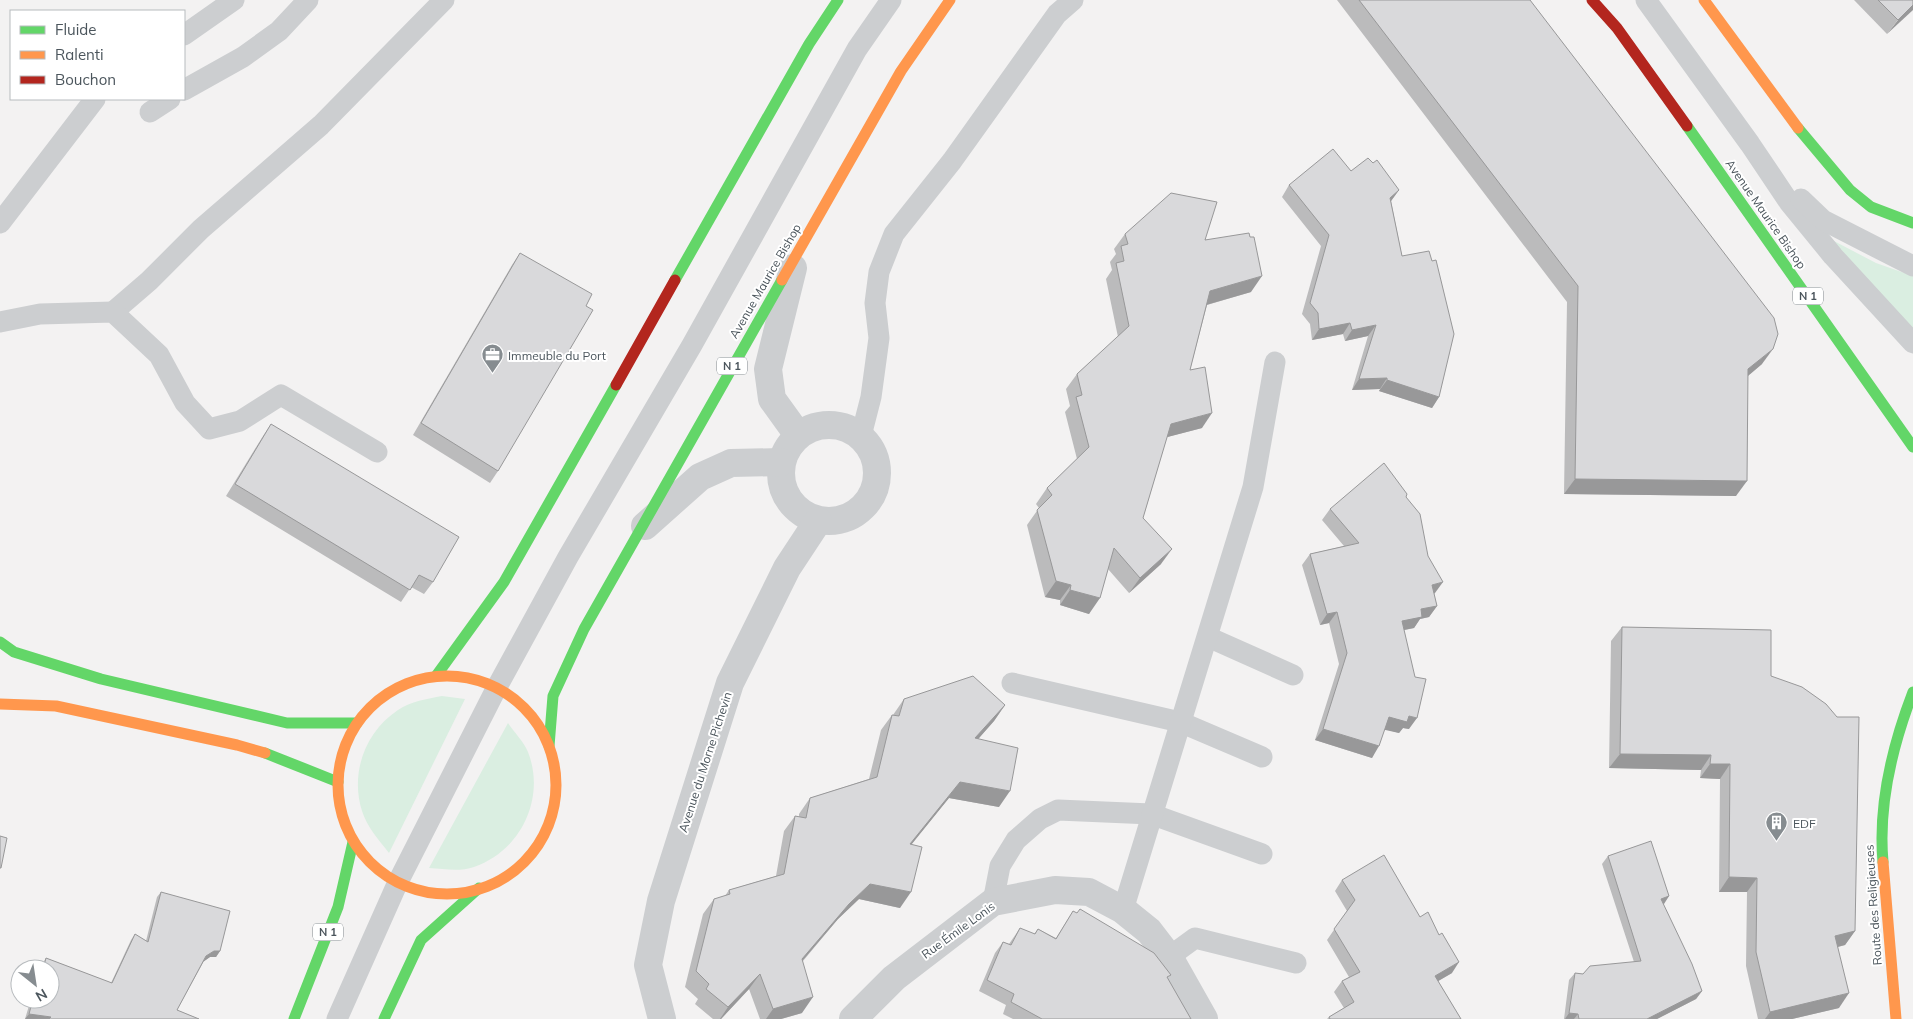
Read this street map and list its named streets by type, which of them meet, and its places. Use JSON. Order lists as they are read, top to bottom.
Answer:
{
  "streets": {
    "main road": ["Avenue Maurice Bishop", "N 1", "Route des Religieuses"],
    "street": ["Avenue du Morne Pichevin", "Rue Émile Lonis"]
  },
  "places": {
    "office": ["Immeuble du Port"],
    "building": ["EDF"]
  },
  "legend": ["Fluide", "Ralenti", "Bouchon"],
  "north": "bottom right"
}
